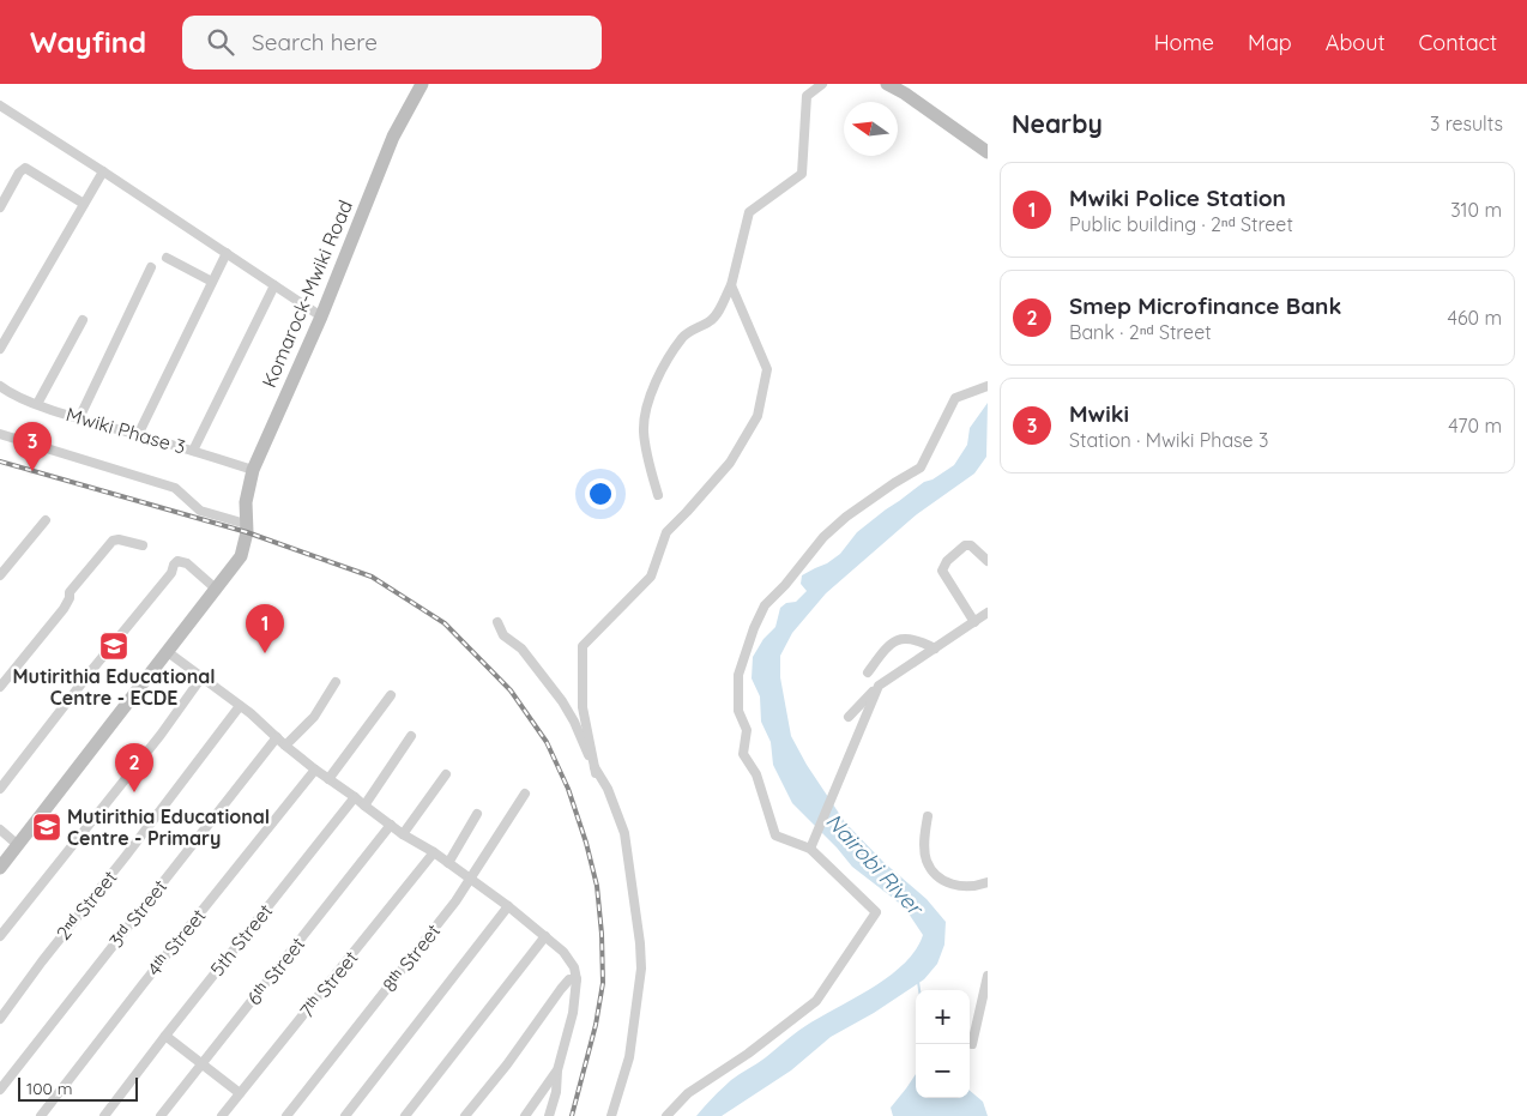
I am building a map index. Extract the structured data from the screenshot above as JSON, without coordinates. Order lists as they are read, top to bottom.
{
  "streets": {
    "main road": ["Komarock-Mwiki Road"],
    "street": [
      "Mwiki Phase 3",
      "2ⁿᵈ Street",
      "3ʳᵈ Street",
      "5th Street",
      "4ᵗʰ Street",
      "8ᵗʰ Street",
      "6ᵗʰ Street",
      "7ᵗʰ Street"
    ]
  },
  "crossings": [
    ["Komarock-Mwiki Road", "Mwiki Phase 3"]
  ],
  "water": ["Nairobi River"],
  "places": {
    "school or university": ["Mutirithia Educational Centre - ECDE", "Mutirithia Educational Centre - Primary"]
  },
  "scale_bar": "100 m",
  "north": "left",
  "page": {
    "header": "Wayfind",
    "search": "Search here",
    "nav": [
      "Home",
      "Map",
      "About",
      "Contact"
    ],
    "heading": ["Nearby", "3 results"],
    "list": [
      {
        "mark": "1",
        "name": "Mwiki Police Station",
        "note": "Public building · 2ⁿᵈ Street",
        "value": "310 m"
      },
      {
        "mark": "2",
        "name": "Smep Microfinance Bank",
        "note": "Bank · 2ⁿᵈ Street",
        "value": "460 m"
      },
      {
        "mark": "3",
        "name": "Mwiki",
        "note": "Station · Mwiki Phase 3",
        "value": "470 m"
      }
    ],
    "pins": ["3", "1", "2"],
    "map_buttons": ["+", "−"],
    "scale": "100 m"
  }
}
